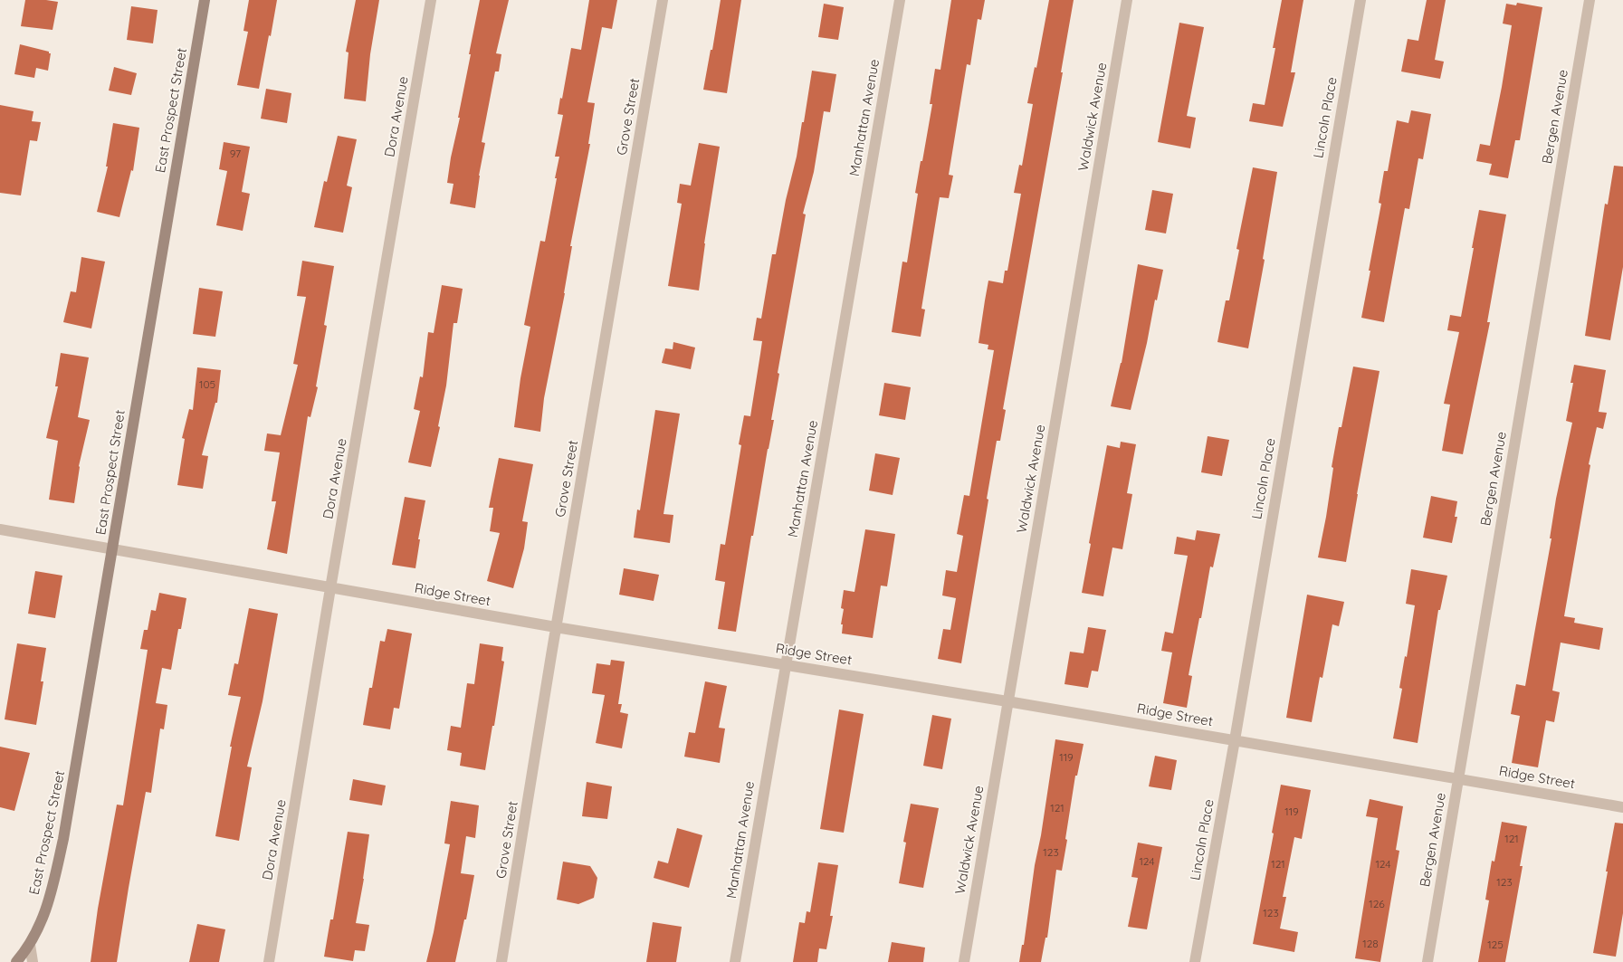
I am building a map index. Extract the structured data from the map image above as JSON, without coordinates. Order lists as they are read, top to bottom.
{
  "streets": {
    "street": [
      "East Prospect Street",
      "Dora Avenue",
      "Grove Street",
      "Waldwick Avenue",
      "Bergen Avenue",
      "Manhattan Avenue",
      "Lincoln Place",
      "Ridge Street"
    ]
  },
  "crossings": [
    ["East Prospect Street", "Ridge Street"],
    ["Dora Avenue", "Ridge Street"],
    ["Grove Street", "Ridge Street"],
    ["Waldwick Avenue", "Ridge Street"],
    ["Bergen Avenue", "Ridge Street"],
    ["Manhattan Avenue", "Ridge Street"],
    ["Lincoln Place", "Ridge Street"]
  ],
  "house_numbers": [
    "97",
    "105",
    "119",
    "121",
    "119",
    "121",
    "123",
    "124",
    "121",
    "124",
    "123",
    "126",
    "123",
    "128",
    "125"
  ]
}
